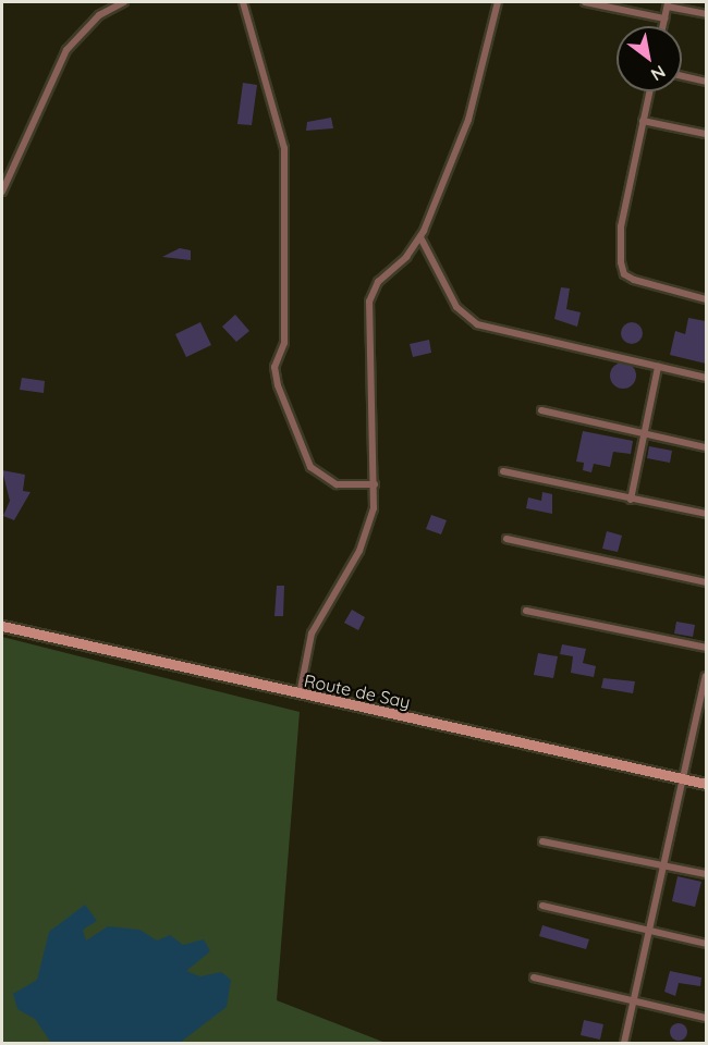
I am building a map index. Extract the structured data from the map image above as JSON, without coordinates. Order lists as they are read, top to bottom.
{
  "streets": {
    "main road": ["Route de Say"]
  },
  "north": "bottom right"
}
